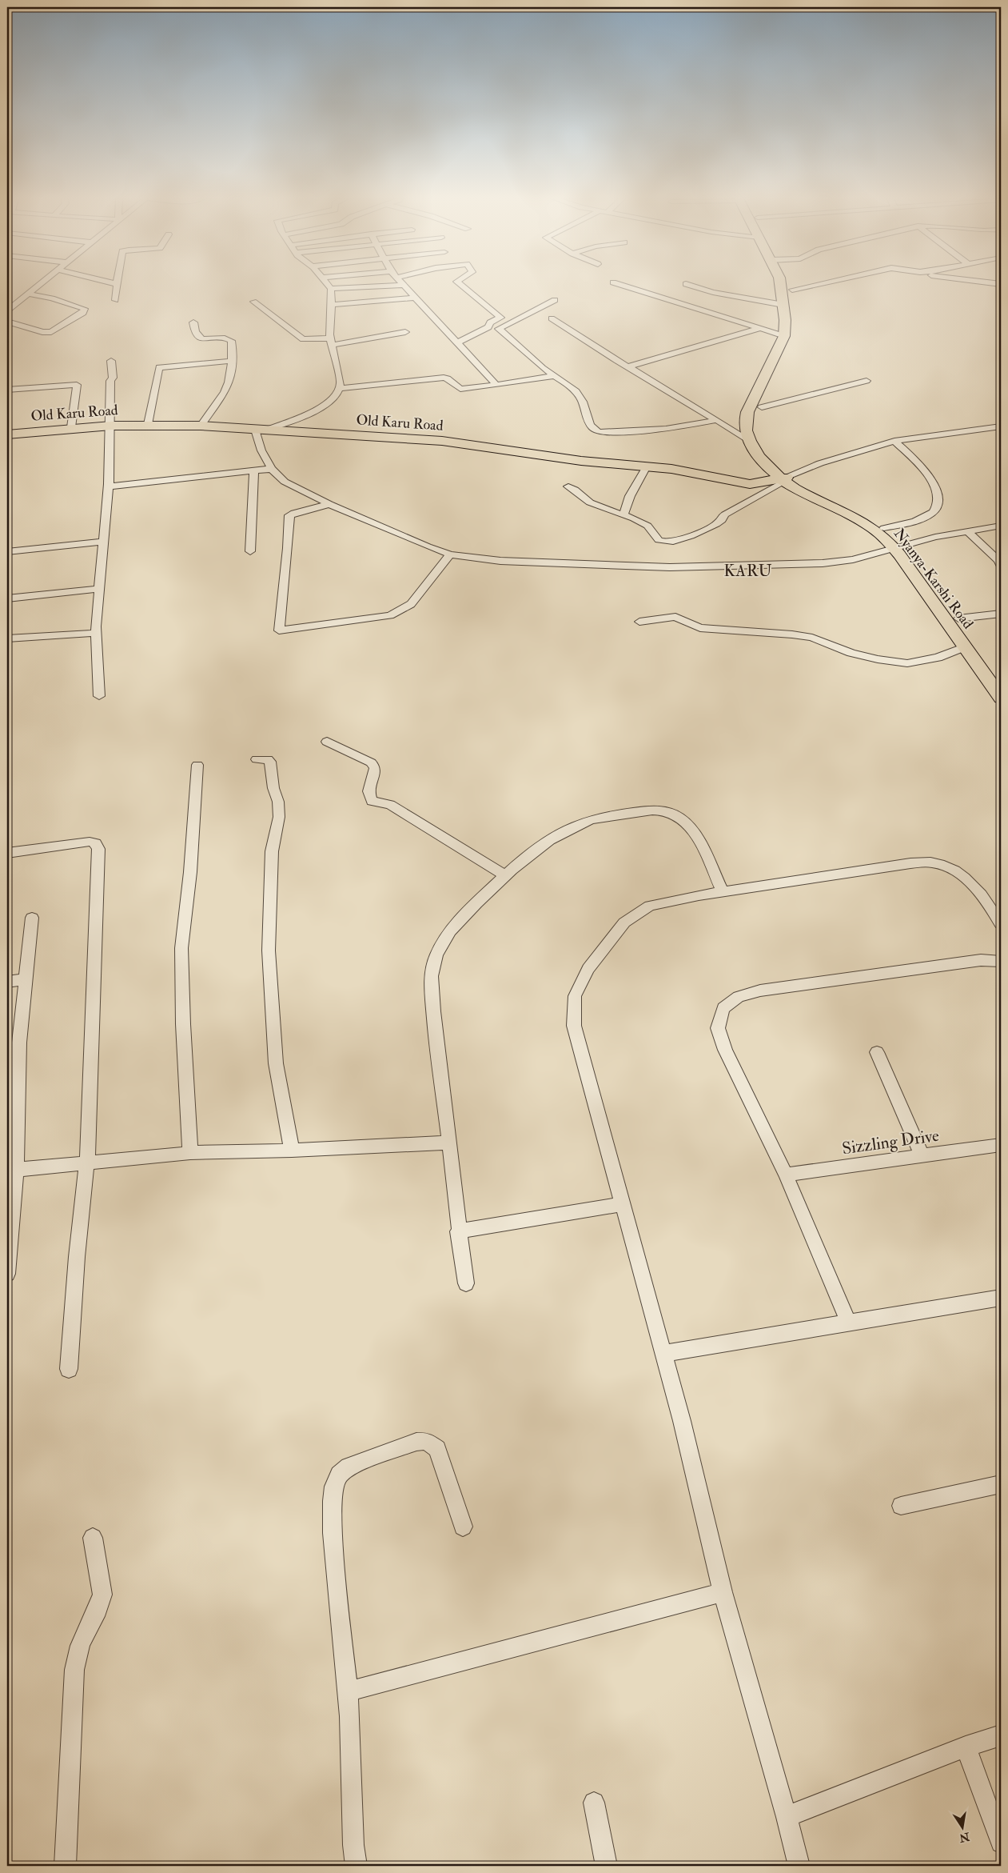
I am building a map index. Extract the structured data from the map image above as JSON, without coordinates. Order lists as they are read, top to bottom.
{
  "streets": {
    "main road": ["Old Karu Road", "Nyanya-Karshi Road"],
    "street": ["Sizzling Drive"]
  },
  "crossings": [
    ["Old Karu Road", "Nyanya-Karshi Road"]
  ],
  "districts": ["KARU"],
  "north": "bottom"
}
